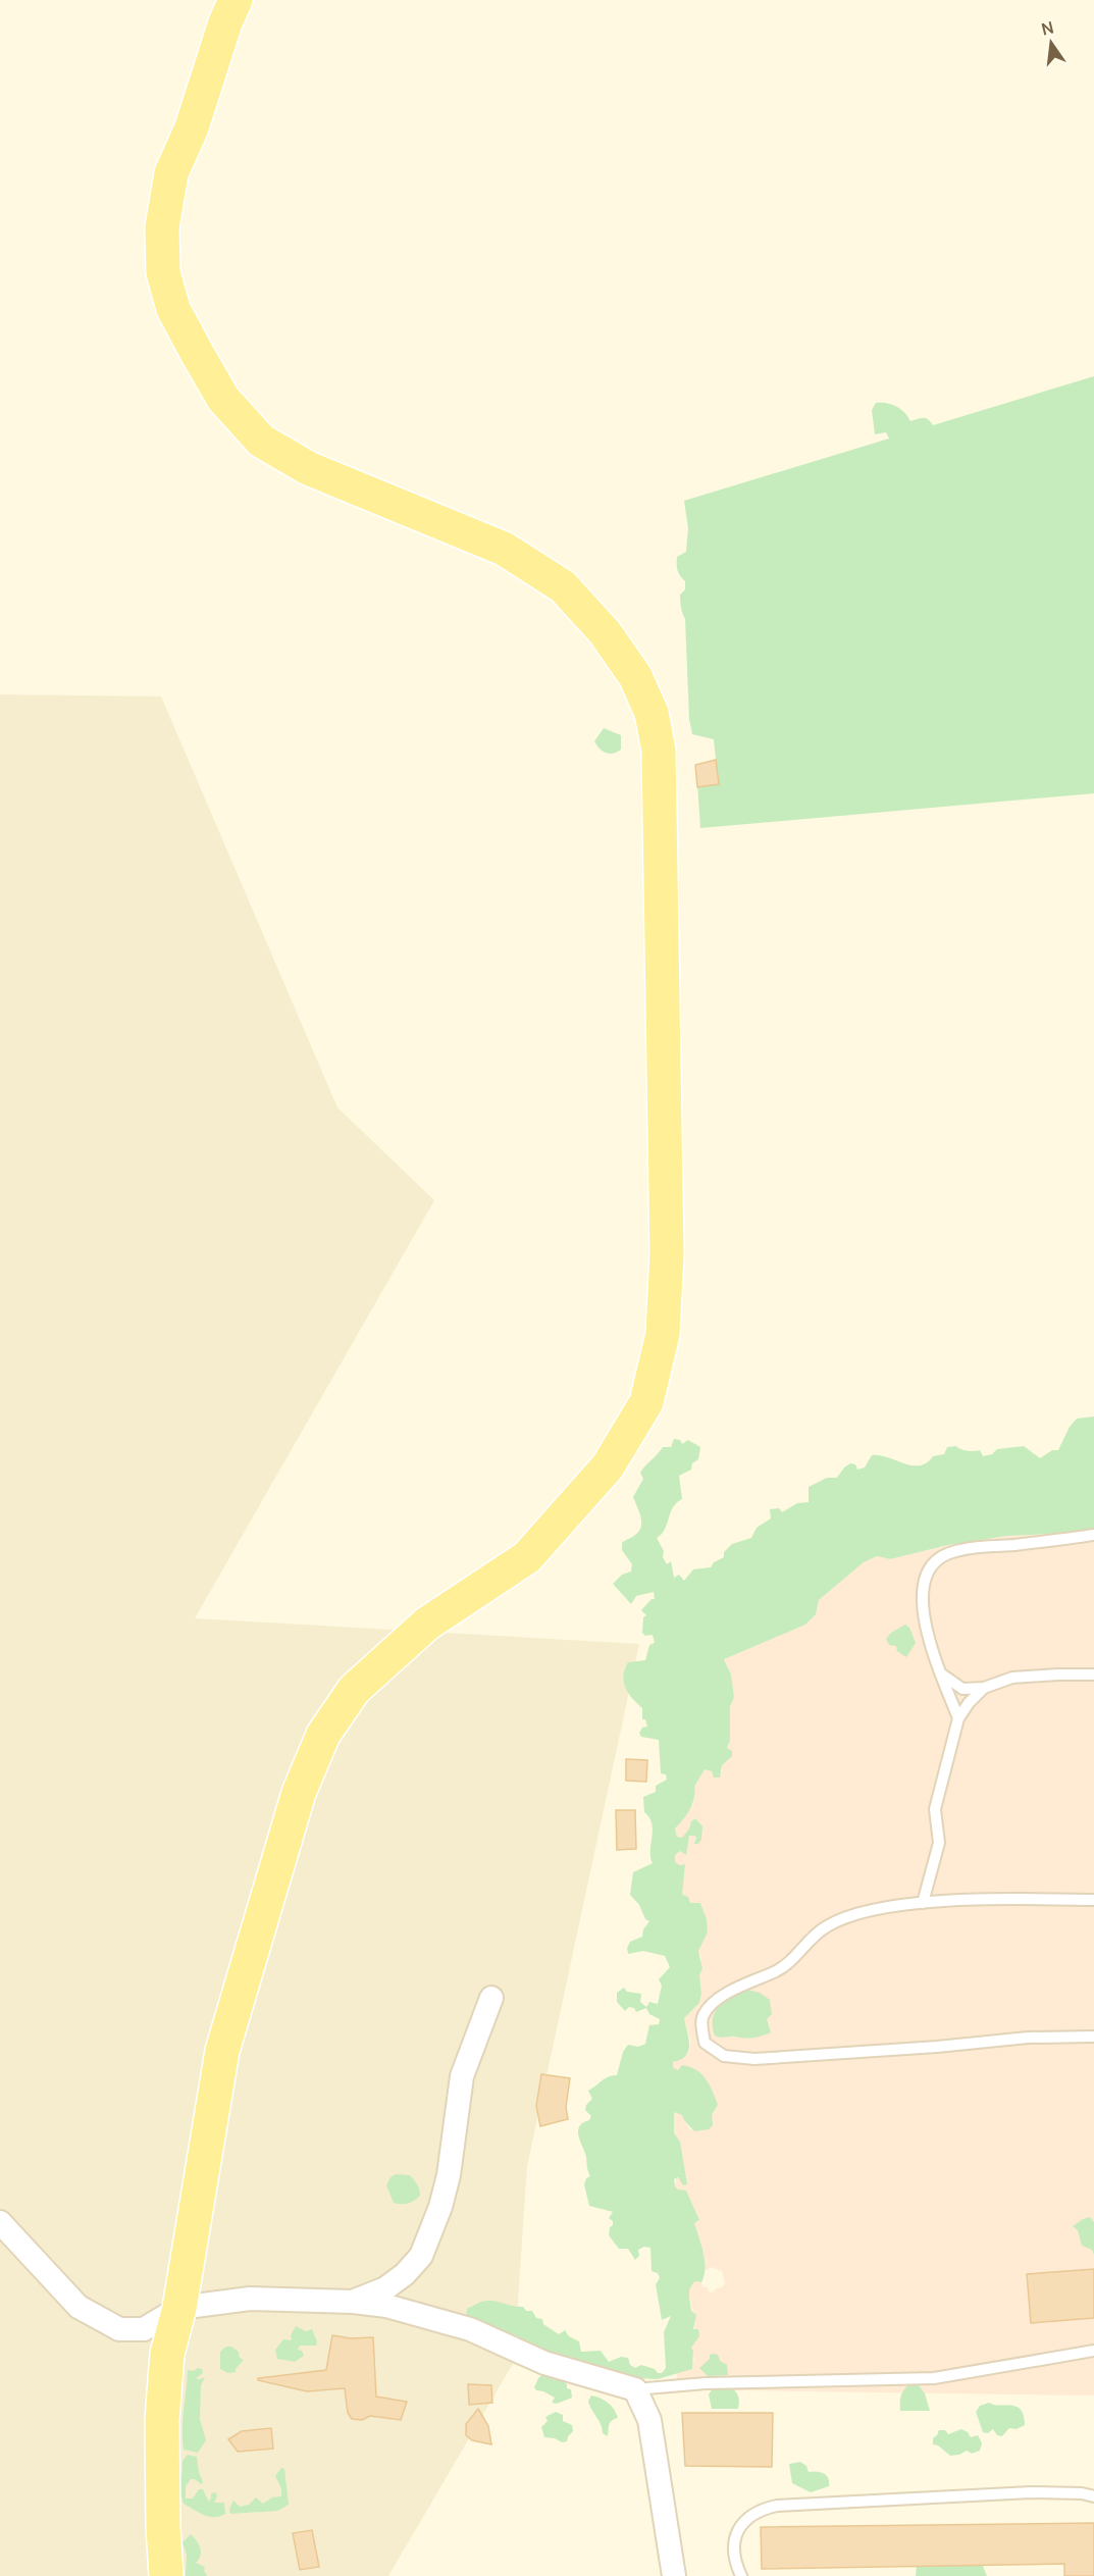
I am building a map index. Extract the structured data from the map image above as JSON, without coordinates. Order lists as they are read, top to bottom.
{
  "north": "top"
}
